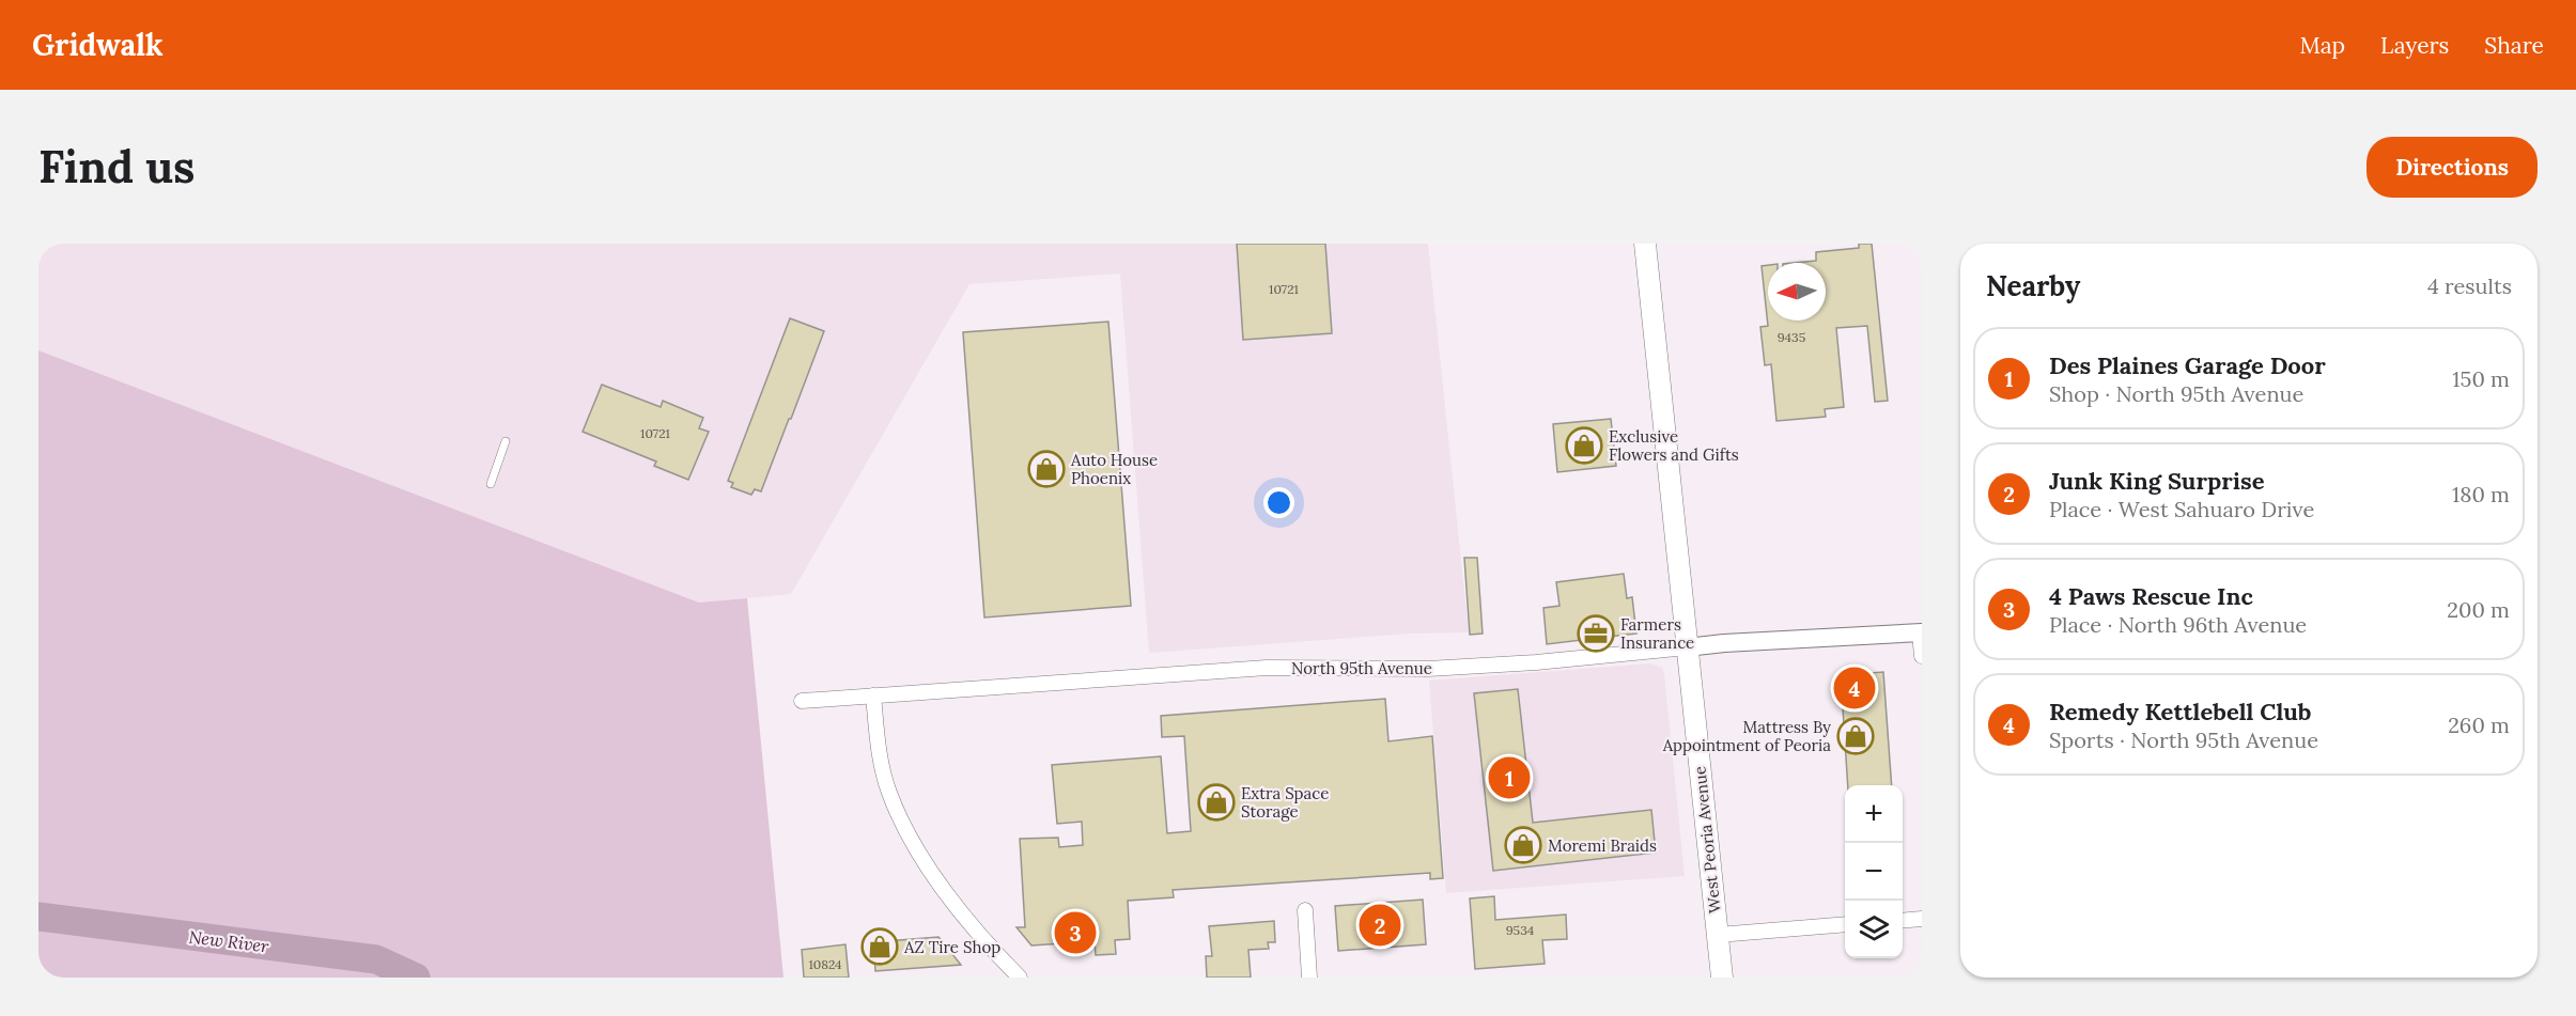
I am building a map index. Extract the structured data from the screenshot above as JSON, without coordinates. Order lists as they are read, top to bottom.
{
  "streets": {
    "main road": ["West Peoria Avenue"],
    "street": ["North 95th Avenue"]
  },
  "crossings": [
    ["North 95th Avenue", "West Peoria Avenue"]
  ],
  "water": ["New River"],
  "places": {
    "shop": [
      "Exclusive Flowers and Gifts",
      "Auto House Phoenix",
      "Mattress By Appointment of Peoria",
      "Extra Space Storage",
      "Moremi Braids",
      "AZ Tire Shop"
    ],
    "office": ["Farmers Insurance"]
  },
  "house_numbers": [
    "10721",
    "9435",
    "10721",
    "9534",
    "10824"
  ],
  "north": "left",
  "page": {
    "header": "Gridwalk",
    "nav": ["Map", "Layers", "Share"],
    "buttons": "Directions",
    "title": "Find us",
    "heading": ["Nearby", "4 results"],
    "list": [
      {
        "mark": "1",
        "name": "Des Plaines Garage Door",
        "note": "Shop · North 95th Avenue",
        "value": "150 m"
      },
      {
        "mark": "2",
        "name": "Junk King Surprise",
        "note": "Place · West Sahuaro Drive",
        "value": "180 m"
      },
      {
        "mark": "3",
        "name": "4 Paws Rescue Inc",
        "note": "Place · North 96th Avenue",
        "value": "200 m"
      },
      {
        "mark": "4",
        "name": "Remedy Kettlebell Club",
        "note": "Sports · North 95th Avenue",
        "value": "260 m"
      }
    ],
    "pins": [
      "4",
      "1",
      "2",
      "3"
    ],
    "map_buttons": ["+", "−"]
  }
}
